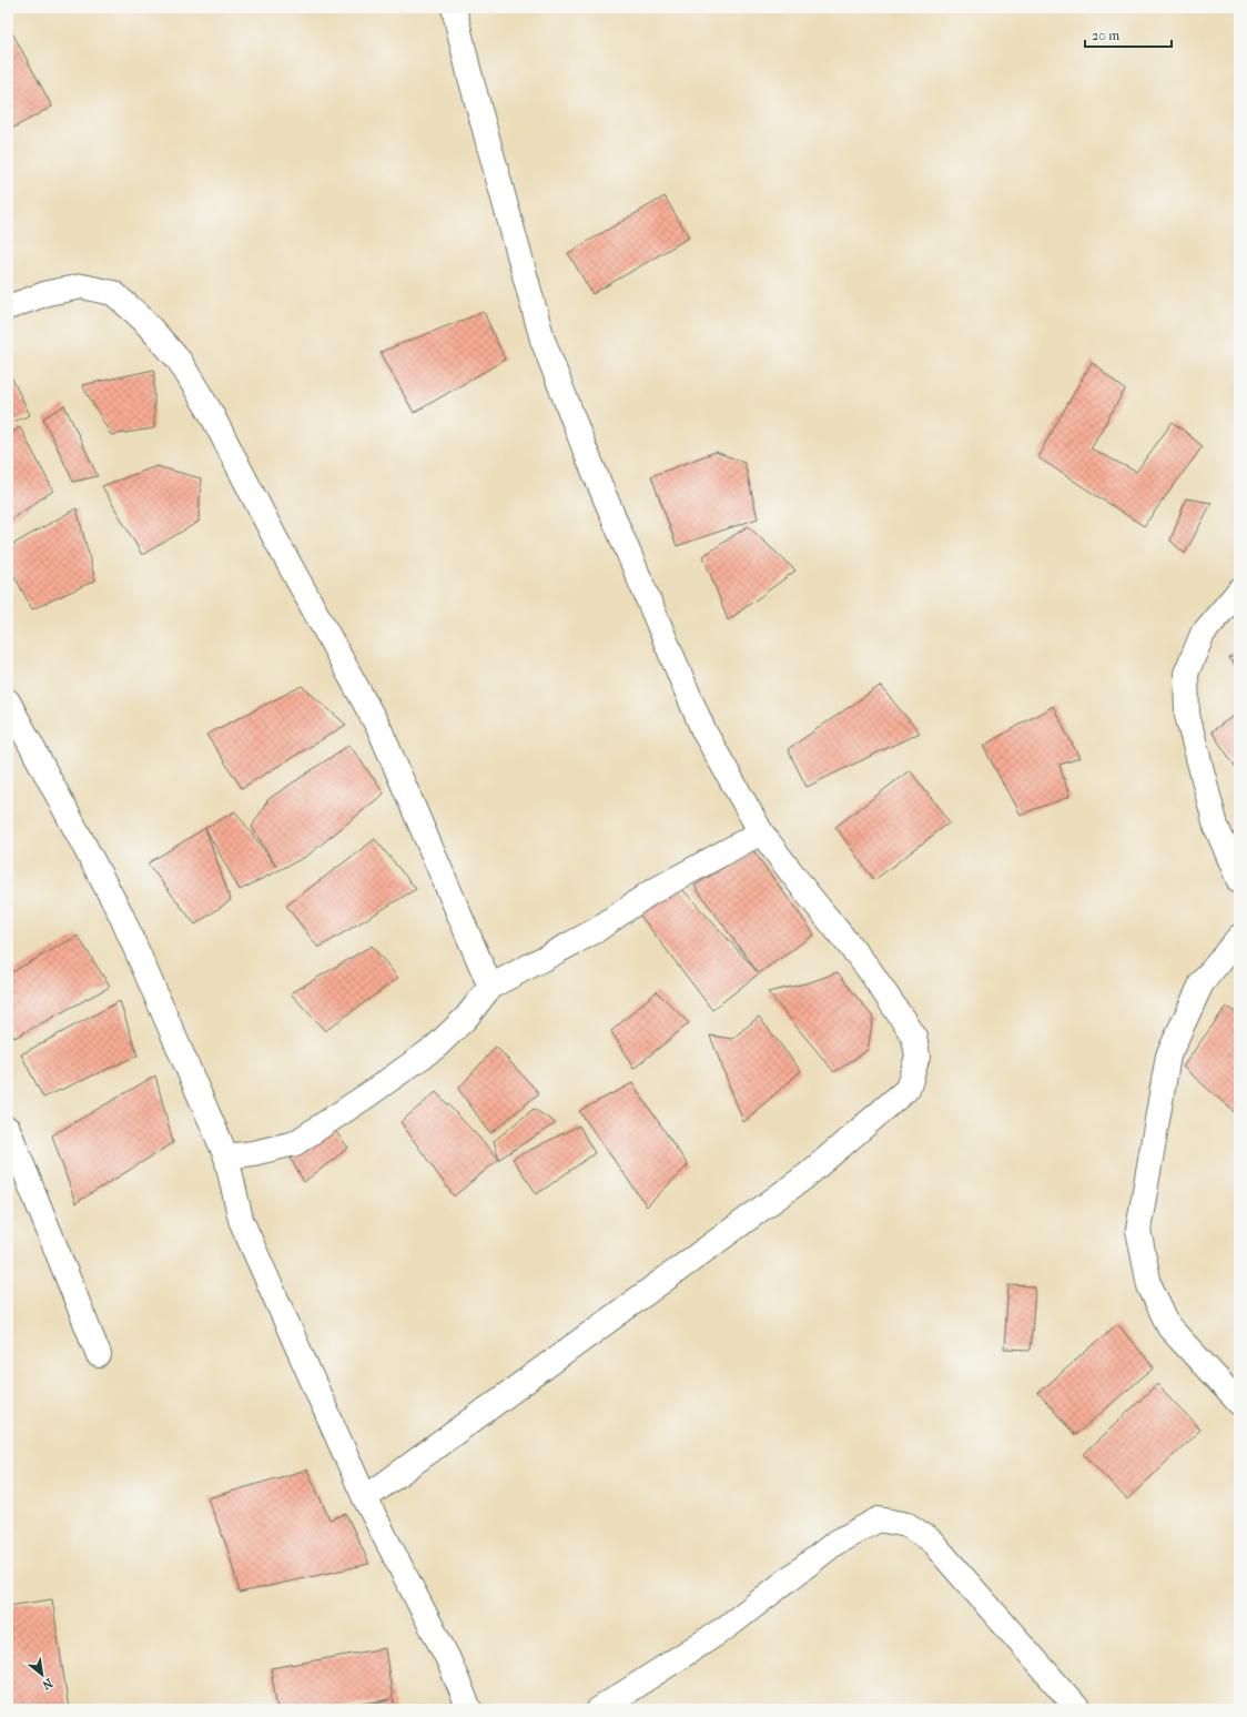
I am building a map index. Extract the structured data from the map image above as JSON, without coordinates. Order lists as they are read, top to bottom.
{
  "scale_bar": "20 m",
  "north": "bottom right"
}
